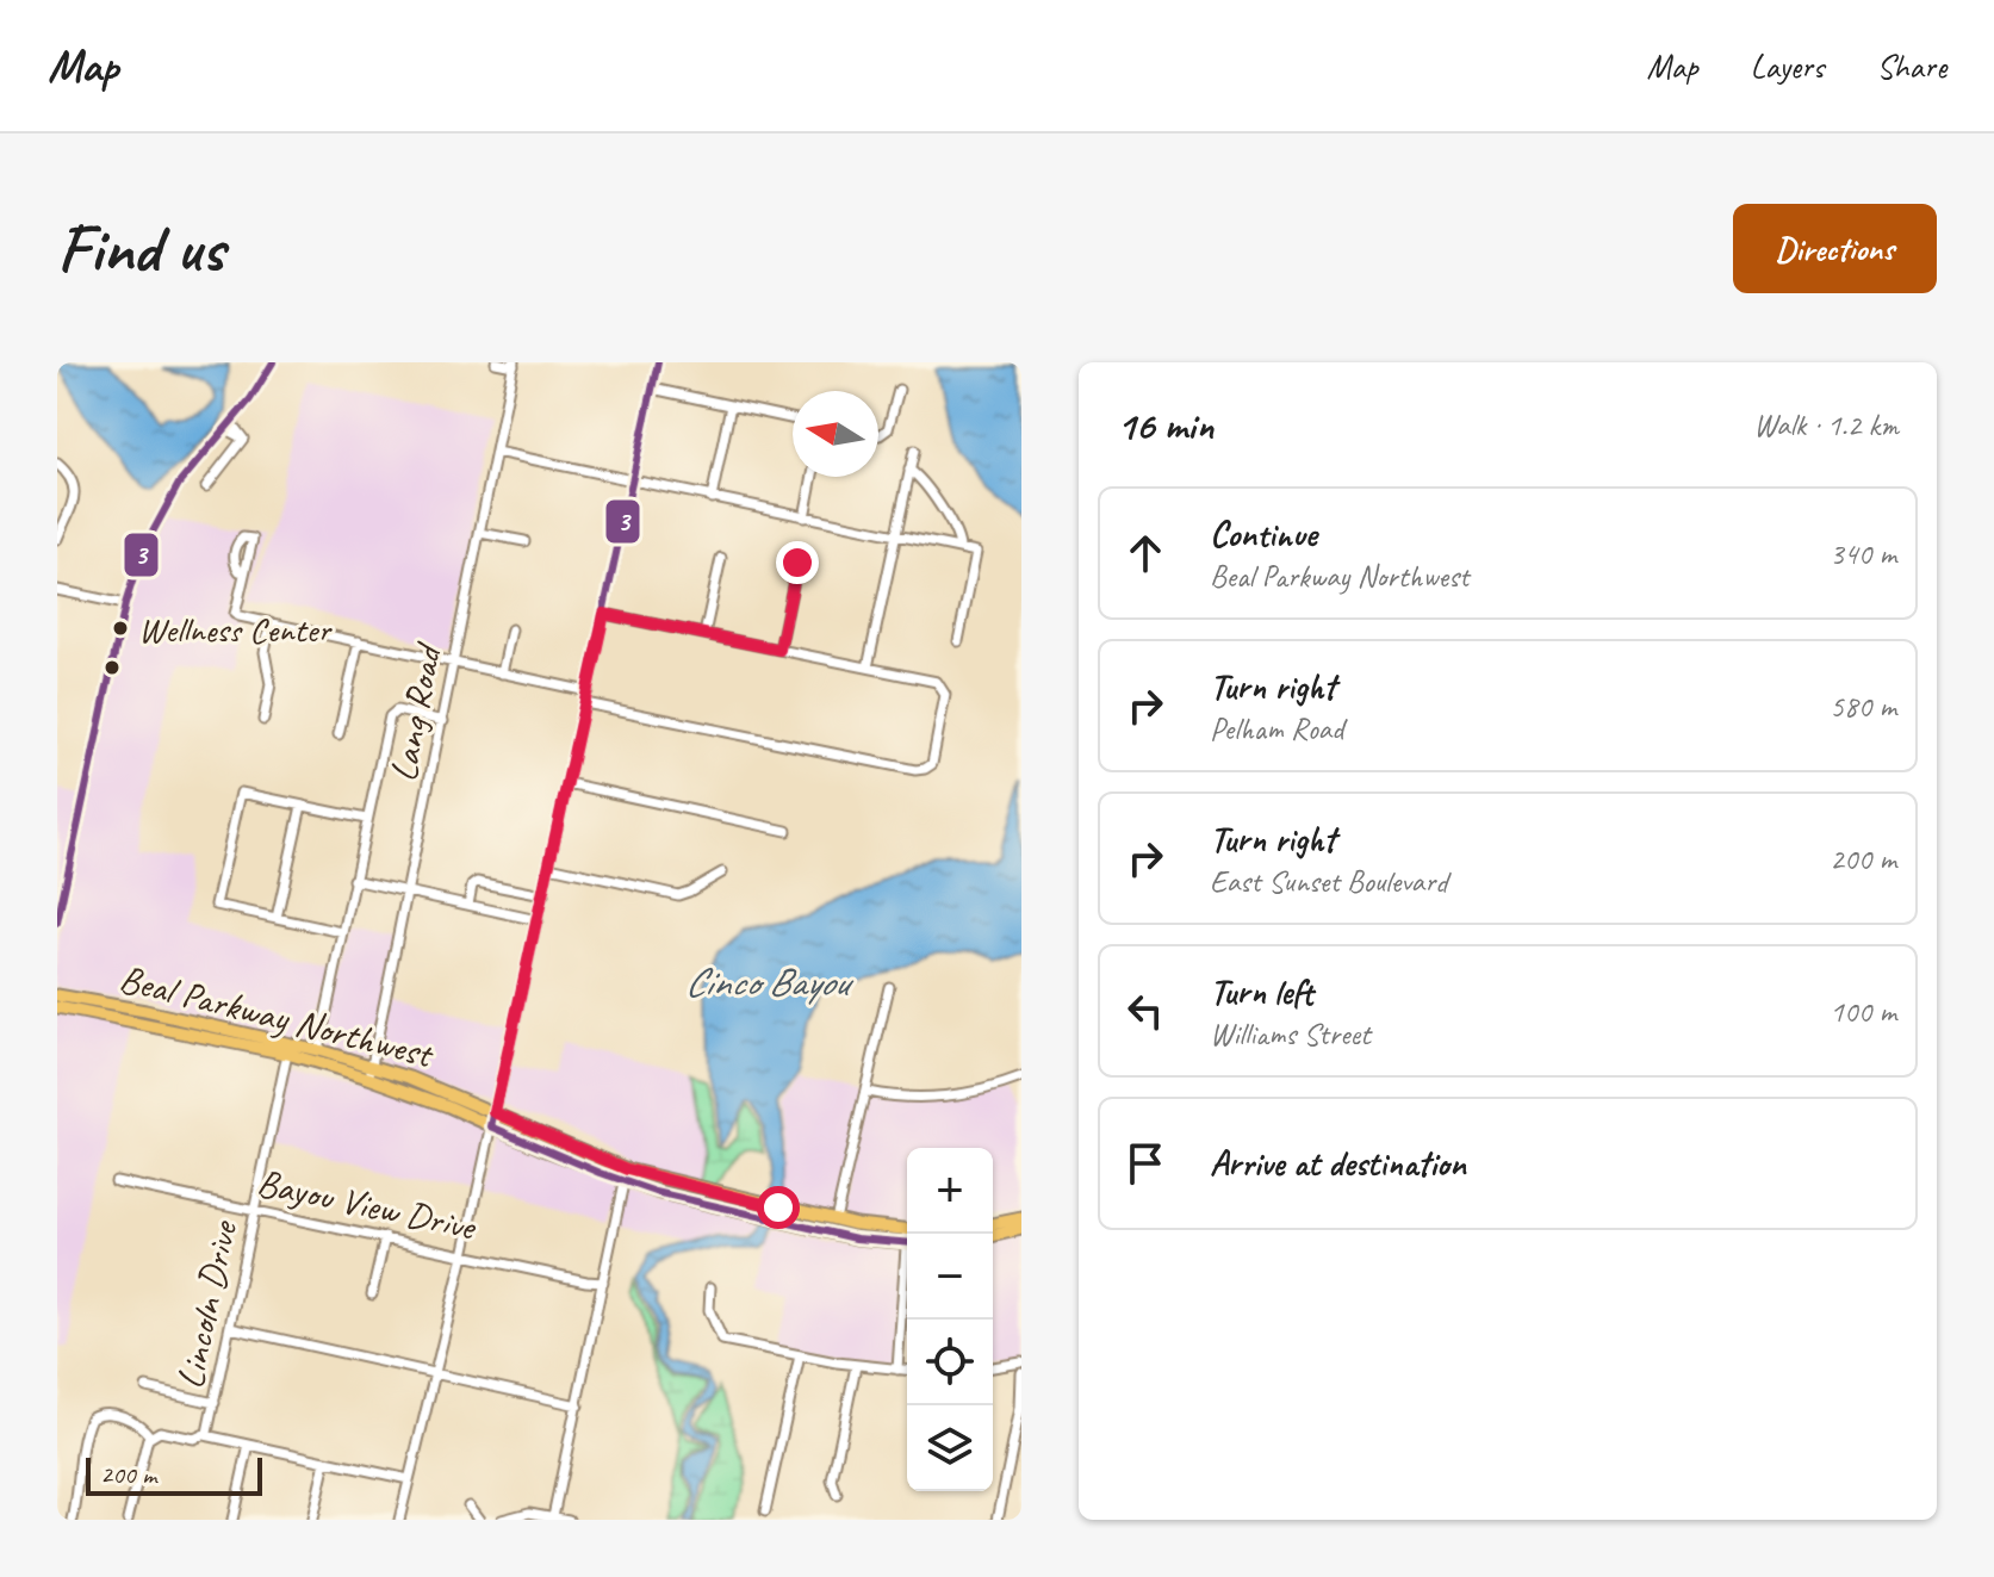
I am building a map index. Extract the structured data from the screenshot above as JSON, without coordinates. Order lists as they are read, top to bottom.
{
  "streets": {
    "main road": ["Beal Parkway Northwest"],
    "street": ["Lang Road", "Bayou View Drive", "Lincoln Drive"]
  },
  "crossings": [
    ["Lang Road", "Beal Parkway Northwest"],
    ["Beal Parkway Northwest", "Lincoln Drive"],
    ["Bayou View Drive", "Lincoln Drive"]
  ],
  "water": ["Cinco Bayou"],
  "places": ["Wellness Center"],
  "lines": ["transit line 3"],
  "scale_bar": "200 m",
  "north": "left",
  "page": {
    "header": "Map",
    "nav": ["Map", "Layers", "Share"],
    "buttons": "Directions",
    "title": "Find us",
    "heading": ["16 min", "Walk · 1.2 km"],
    "list": [
      ["Continue", "Beal Parkway Northwest", "340 m"],
      ["Turn right", "Pelham Road", "580 m"],
      ["Turn right", "East Sunset Boulevard", "200 m"],
      ["Turn left", "Williams Street", "100 m"],
      "Arrive at destination"
    ],
    "map_buttons": ["+", "−"],
    "scale": "200 m"
  }
}
